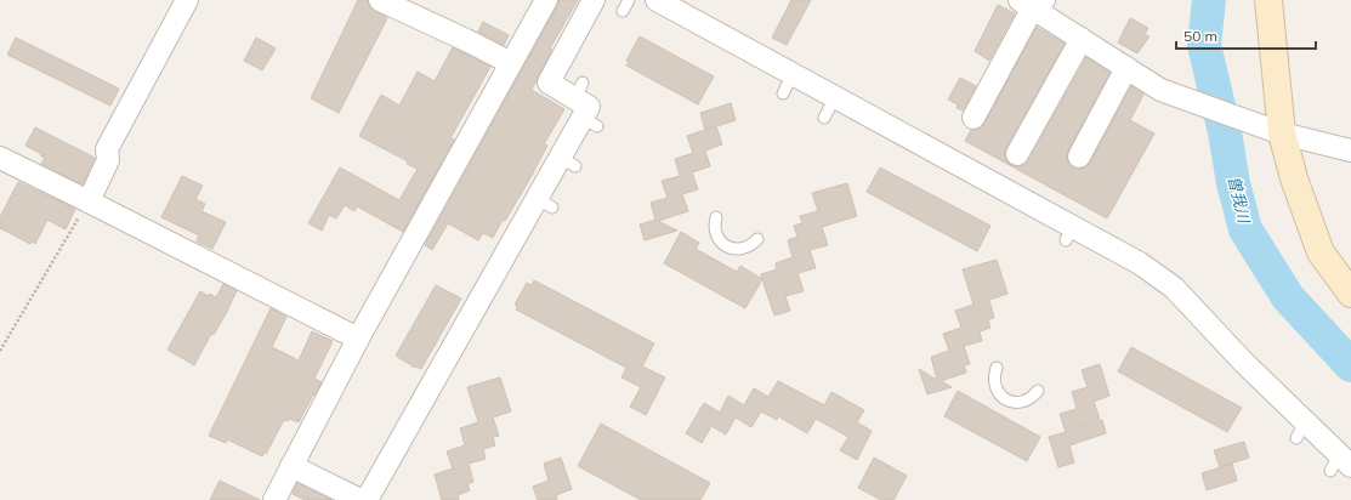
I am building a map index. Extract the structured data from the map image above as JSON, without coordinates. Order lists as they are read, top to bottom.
{
  "water": ["曽我川"],
  "scale_bar": "50 m"
}
